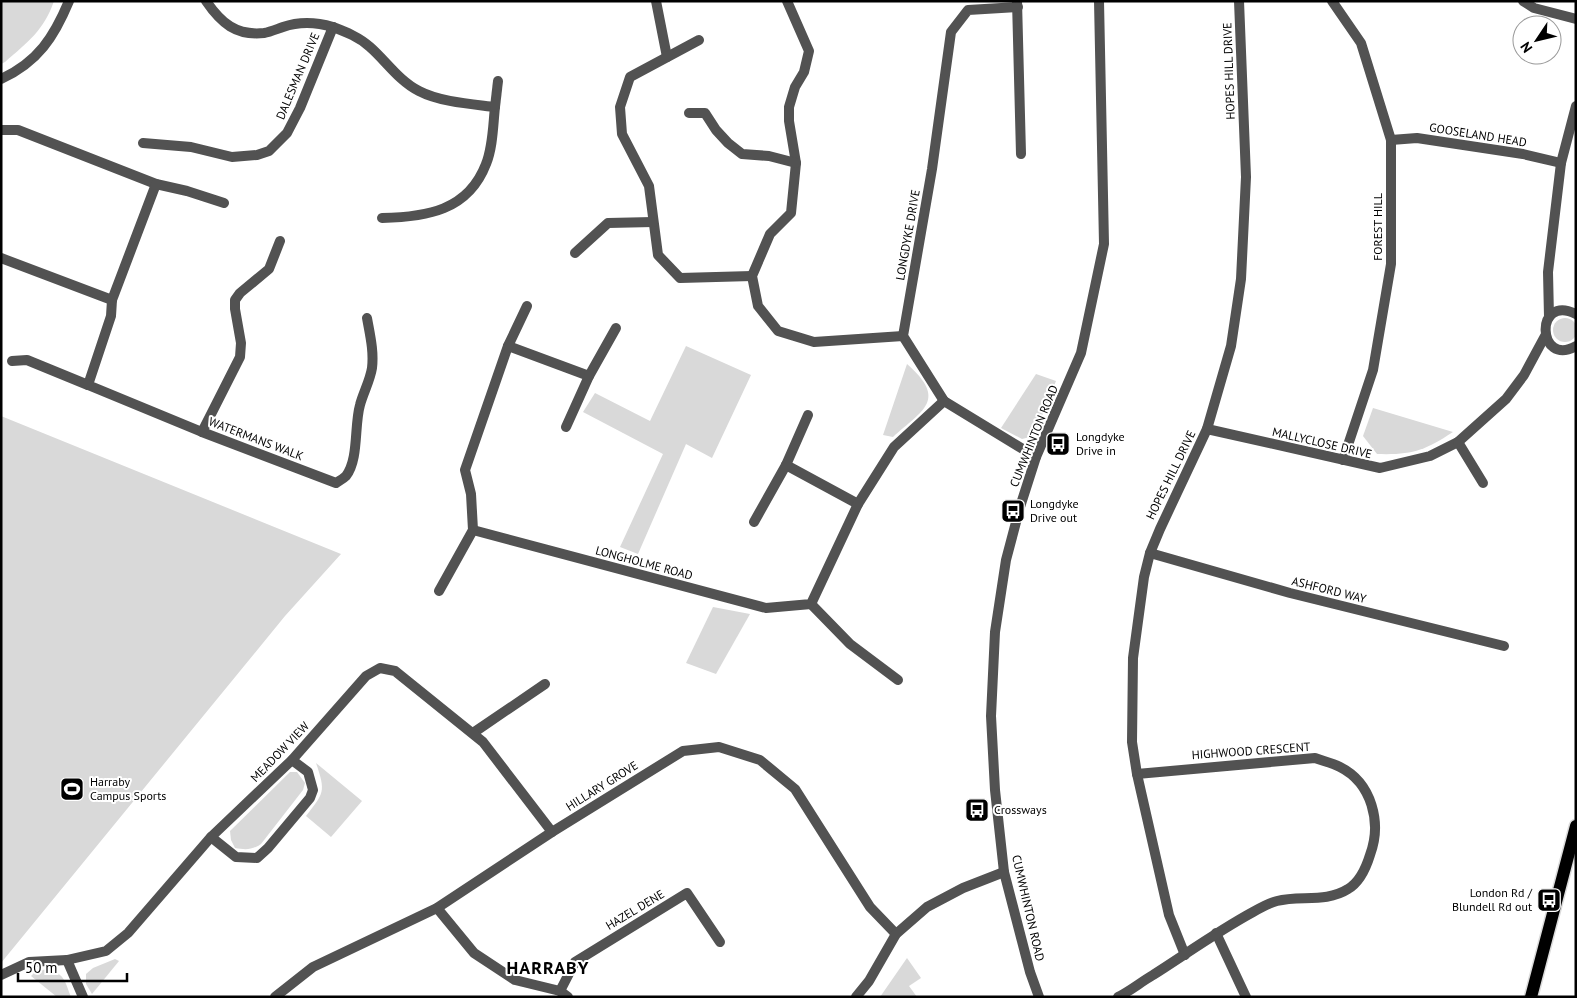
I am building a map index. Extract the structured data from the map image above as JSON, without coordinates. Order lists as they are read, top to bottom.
{
  "streets": {
    "street": [
      "HOPES HILL DRIVE",
      "DALESMAN DRIVE",
      "GOOSELAND HEAD",
      "FOREST HILL",
      "LONGDYKE DRIVE",
      "CUMWHINTON ROAD",
      "WATERMANS WALK",
      "MALLYCLOSE DRIVE",
      "LONGHOLME ROAD",
      "ASHFORD WAY",
      "HIGHWOOD CRESCENT",
      "MEADOW VIEW",
      "HILLARY GROVE",
      "HAZEL DENE"
    ]
  },
  "crossings": [
    ["HOPES HILL DRIVE", "MALLYCLOSE DRIVE"],
    ["HOPES HILL DRIVE", "ASHFORD WAY"],
    ["HOPES HILL DRIVE", "HIGHWOOD CRESCENT"],
    ["GOOSELAND HEAD", "FOREST HILL"],
    ["GOOSELAND HEAD", "MALLYCLOSE DRIVE"],
    ["FOREST HILL", "MALLYCLOSE DRIVE"],
    ["MEADOW VIEW", "HILLARY GROVE"],
    ["HILLARY GROVE", "HAZEL DENE"]
  ],
  "districts": ["HARRABY"],
  "places": {
    "bus stop": [
      "Longdyke Drive in",
      "Longdyke Drive out",
      "Crossways",
      "London Rd / Blundell Rd out"
    ],
    "sports": ["Harraby Campus Sports"]
  },
  "scale_bar": "50 m",
  "north": "bottom left"
}
